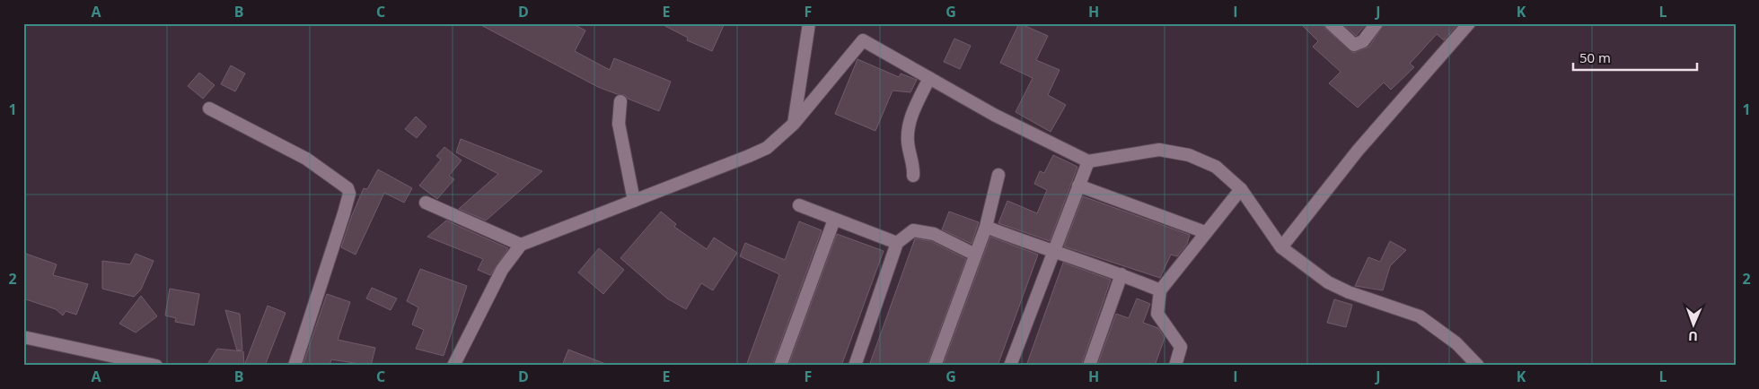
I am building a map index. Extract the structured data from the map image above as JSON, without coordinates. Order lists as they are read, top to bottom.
{
  "scale_bar": "50 m",
  "north": "bottom",
  "grid": {
    "columns": [
      "A",
      "B",
      "C",
      "D",
      "E",
      "F",
      "G",
      "H",
      "I",
      "J",
      "K",
      "L"
    ],
    "rows": ["1", "2"]
  }
}
